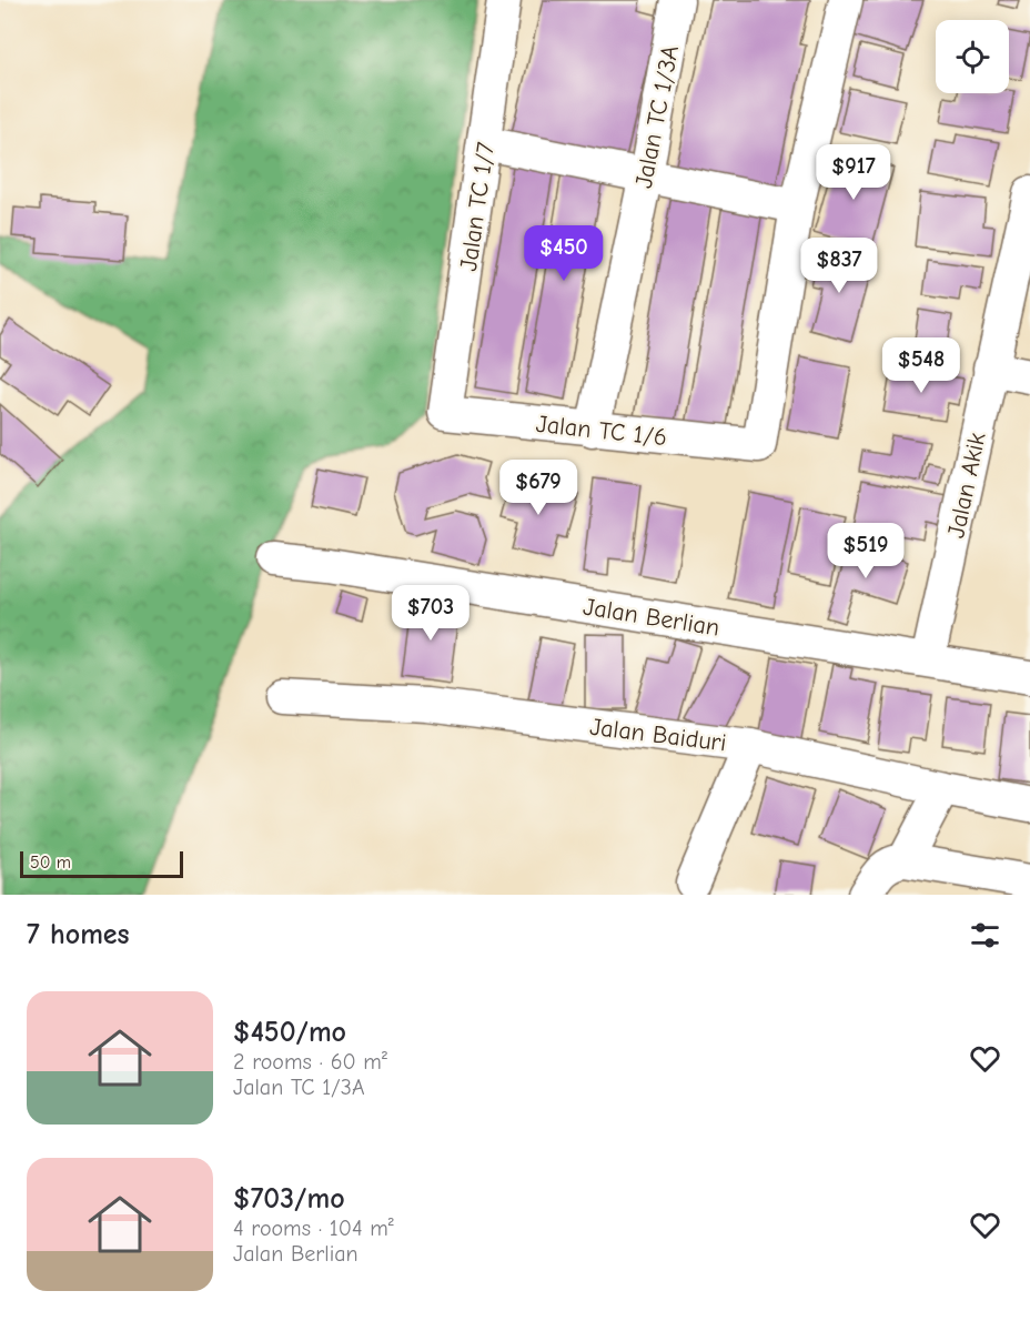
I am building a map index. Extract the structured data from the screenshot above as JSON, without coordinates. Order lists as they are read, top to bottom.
{
  "streets": {
    "street": [
      "Jalan TC 1/3A",
      "Jalan TC 1/7",
      "Jalan TC 1/6",
      "Jalan Akik",
      "Jalan Berlian",
      "Jalan Baiduri"
    ]
  },
  "crossings": [
    ["Jalan TC 1/3A", "Jalan TC 1/6"],
    ["Jalan TC 1/7", "Jalan TC 1/6"],
    ["Jalan Akik", "Jalan Berlian"]
  ],
  "scale_bar": "50 m",
  "page": {
    "price": [
      "$917",
      "$450",
      "$837",
      "$548",
      "$679",
      "$519",
      "$703"
    ],
    "scale": "50 m",
    "heading": "7 homes",
    "list": [
      {
        "name": "$450/mo",
        "note": "2 rooms · 60 m² · Jalan TC 1/3A"
      },
      {
        "name": "$703/mo",
        "note": "4 rooms · 104 m² · Jalan Berlian"
      }
    ]
  }
}
